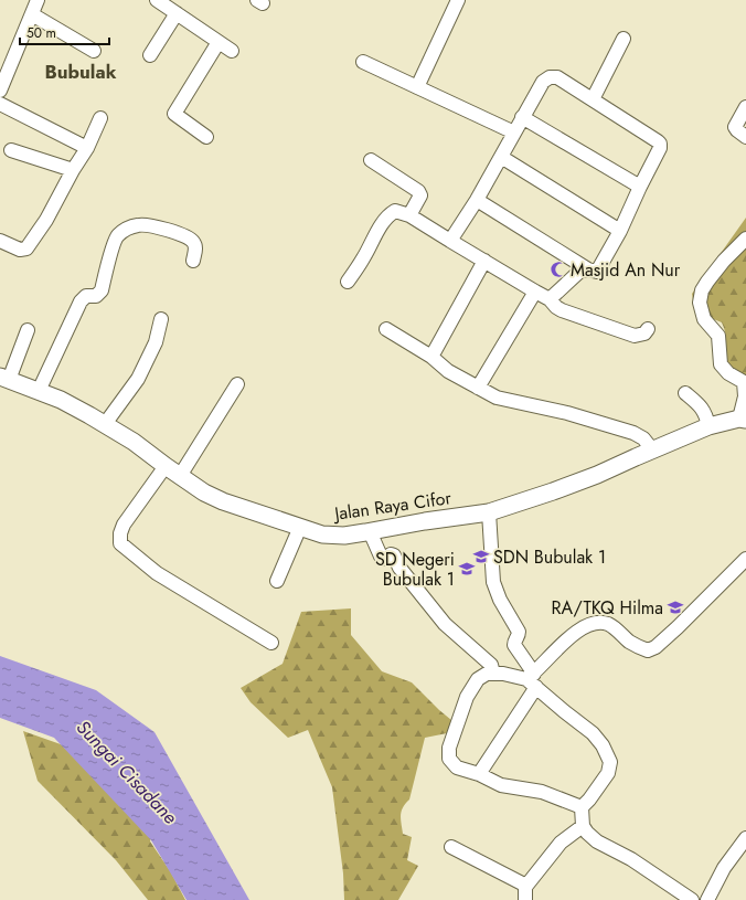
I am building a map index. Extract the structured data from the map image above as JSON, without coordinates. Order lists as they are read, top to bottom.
{
  "streets": {
    "street": ["Jalan Raya Cifor"]
  },
  "districts": ["Bubulak"],
  "water": ["Sungai Cisadane"],
  "places": {
    "mosque": ["Masjid An Nur"],
    "school or university": ["SDN Bubulak 1", "SD Negeri Bubulak 1", "RA/TKQ Hilma"]
  },
  "scale_bar": "50 m"
}
